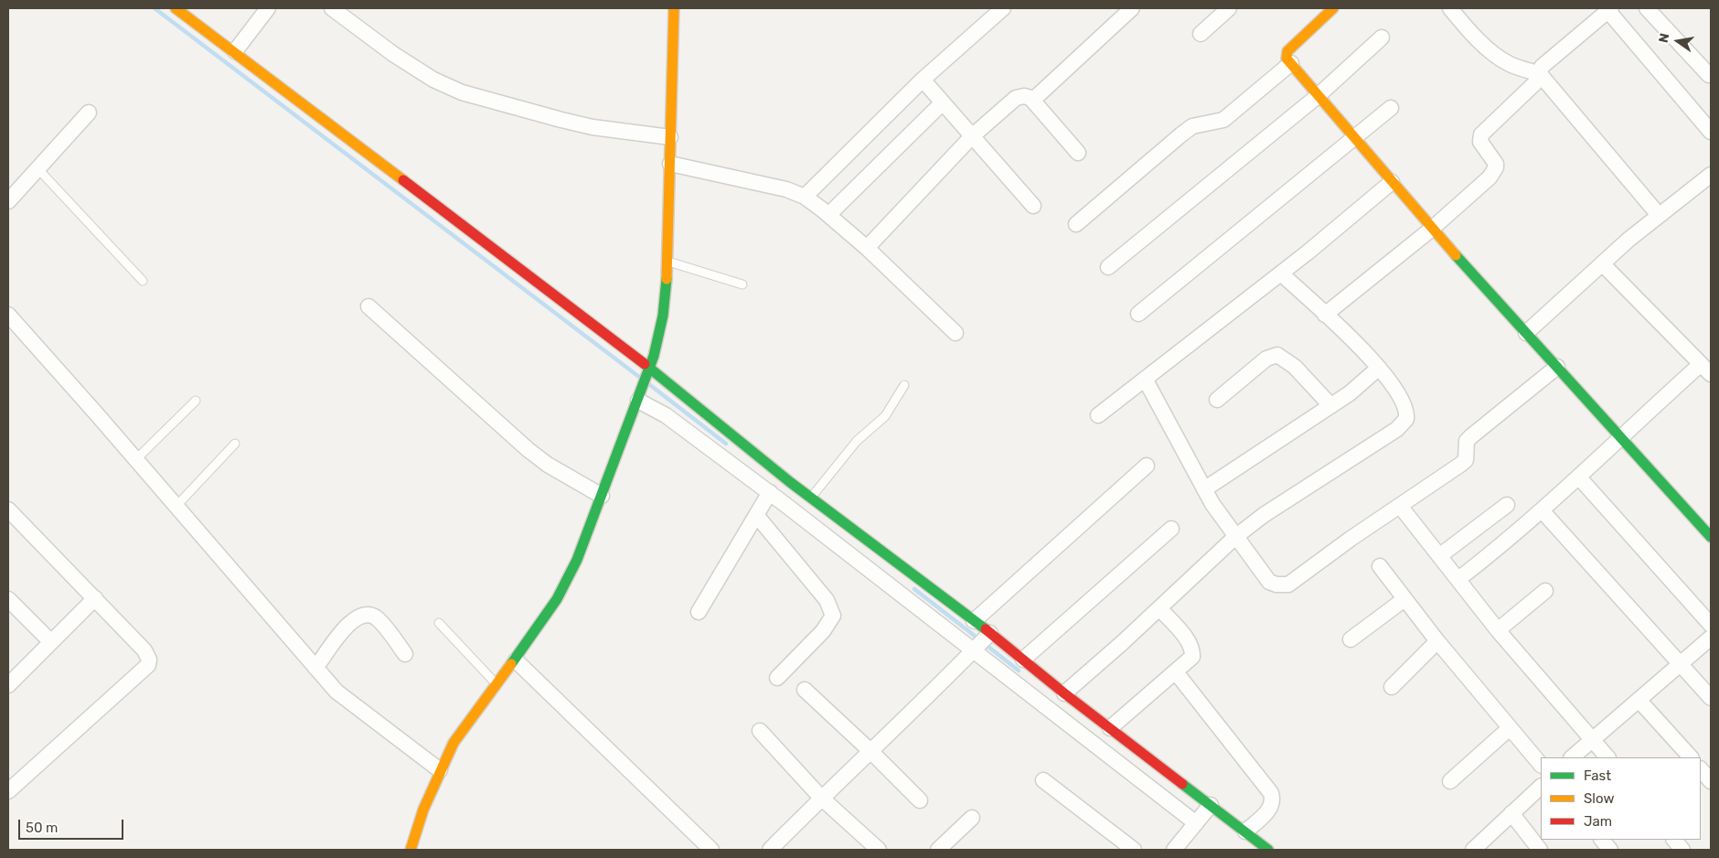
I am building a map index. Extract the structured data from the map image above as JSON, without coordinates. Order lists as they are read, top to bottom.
{
  "legend": ["Fast", "Slow", "Jam"],
  "scale_bar": "50 m",
  "north": "left"
}
